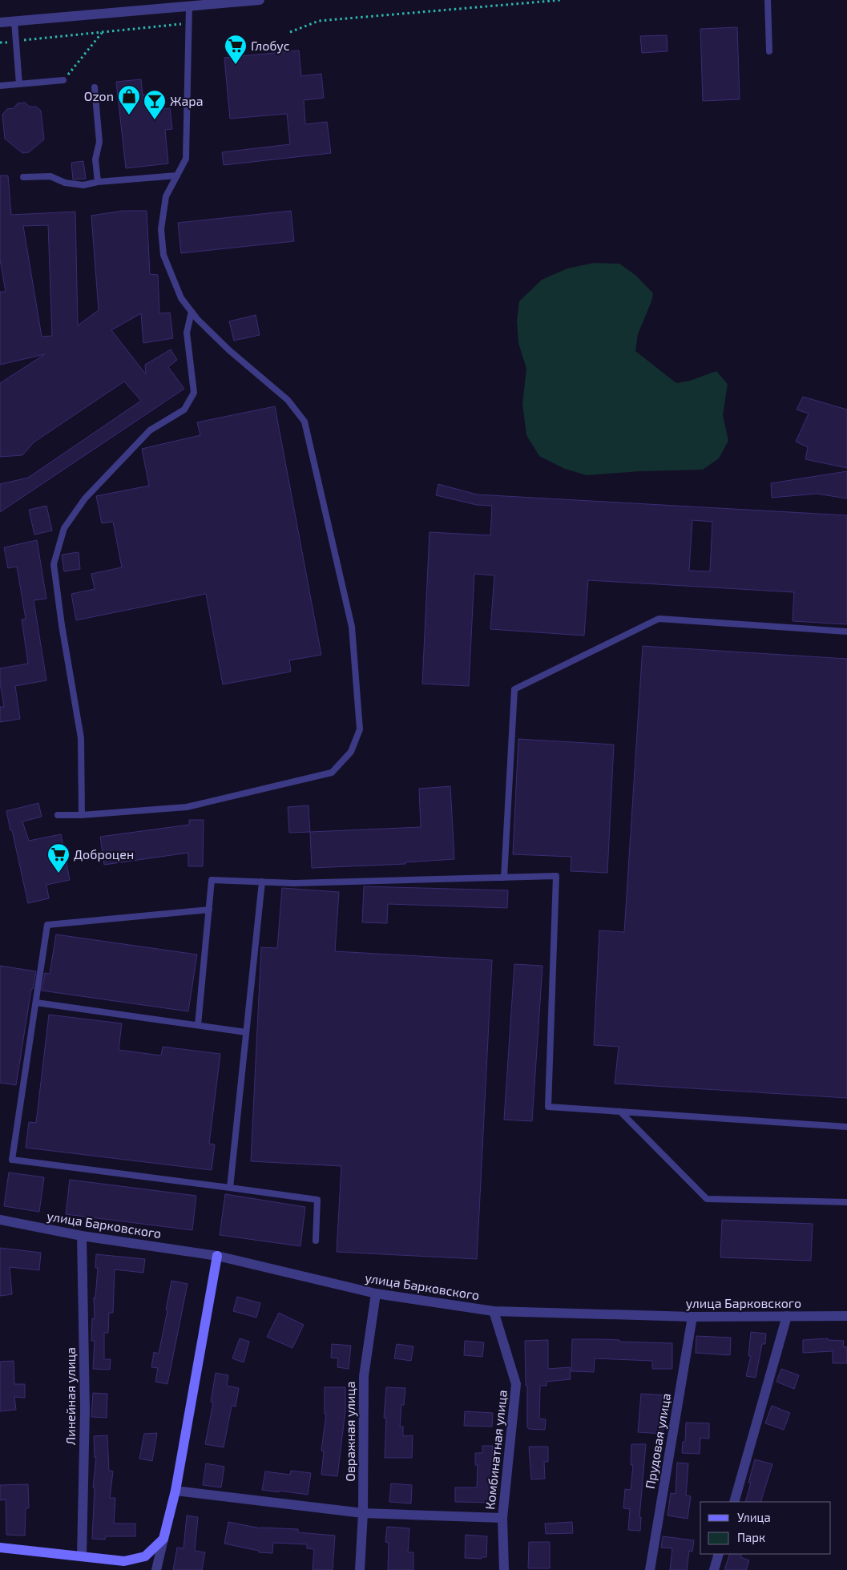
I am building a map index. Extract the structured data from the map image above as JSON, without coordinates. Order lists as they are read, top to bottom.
{
  "streets": {
    "street": [
      "улица Барковского",
      "Линейная улица",
      "Овражная улица",
      "Прудовая улица",
      "Комбинатная улица"
    ]
  },
  "crossings": [
    ["улица Барковского", "Линейная улица"],
    ["улица Барковского", "Овражная улица"],
    ["улица Барковского", "Прудовая улица"],
    ["улица Барковского", "Комбинатная улица"]
  ],
  "places": {
    "supermarket": ["Глобус", "Доброцен"],
    "shop": ["Ozon"],
    "bar": ["Жара"]
  },
  "legend": ["Улица", "Парк"]
}
